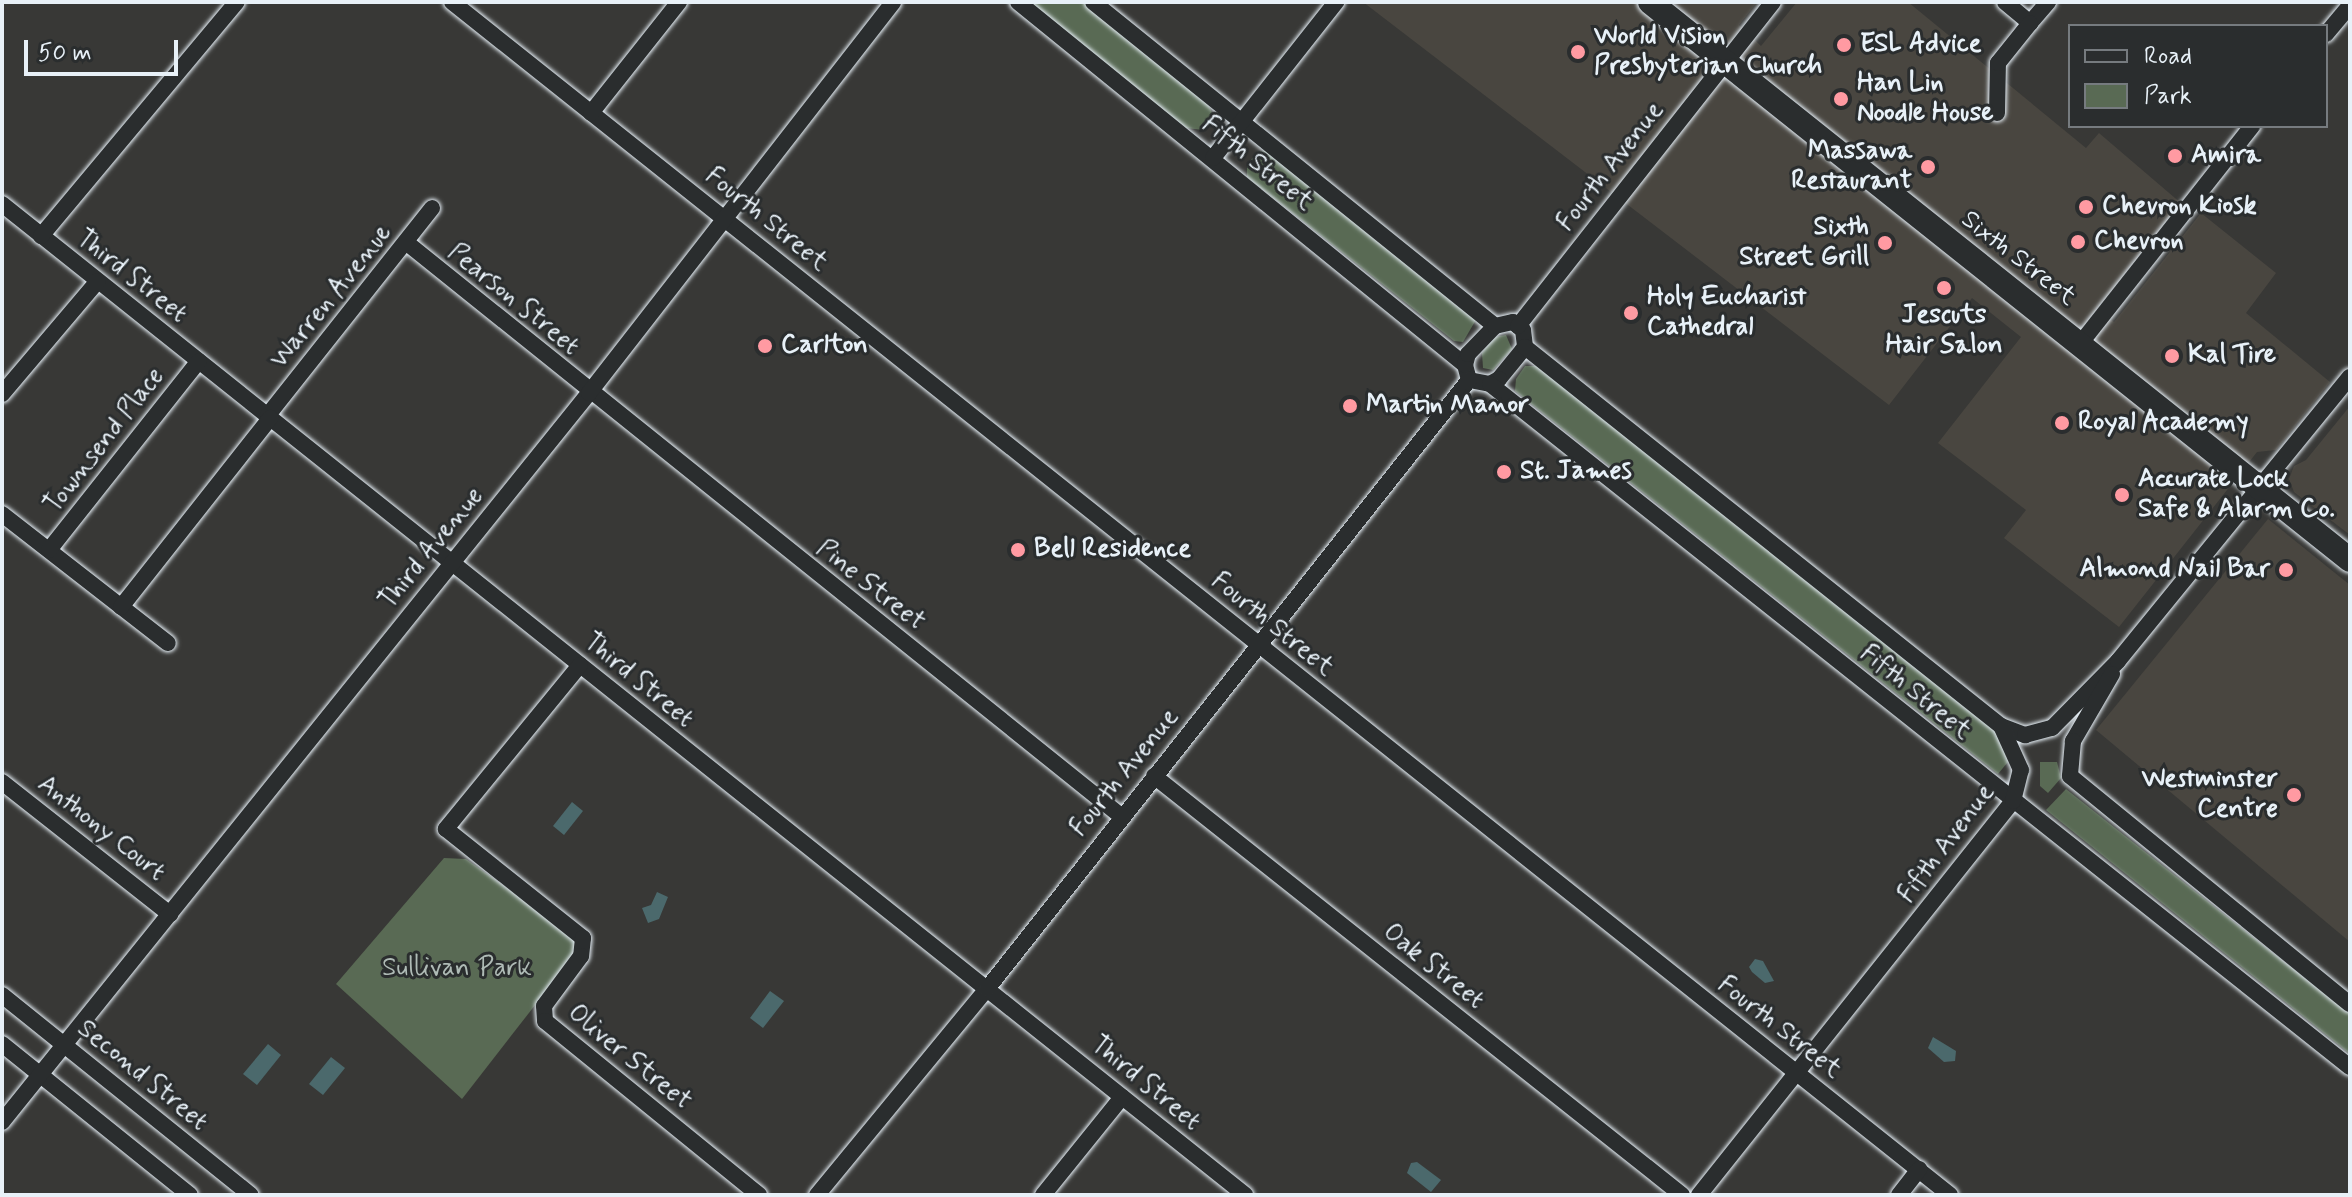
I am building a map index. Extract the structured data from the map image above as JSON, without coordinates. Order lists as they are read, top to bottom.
{
  "streets": {
    "street": [
      "Fifth Street",
      "Fourth Avenue",
      "Fourth Street",
      "Sixth Street",
      "Third Street",
      "Warren Avenue",
      "Pearson Street",
      "Townsend Place",
      "Third Avenue",
      "Pine Street",
      "Anthony Court",
      "Fifth Avenue",
      "Oak Street",
      "Oliver Street",
      "Second Street"
    ]
  },
  "crossings": [
    ["Fifth Street", "Fourth Avenue"],
    ["Fifth Street", "Fifth Avenue"],
    ["Fourth Avenue", "Fourth Street"],
    ["Fourth Avenue", "Sixth Street"],
    ["Fourth Avenue", "Third Street"],
    ["Fourth Avenue", "Pine Street"],
    ["Fourth Avenue", "Oak Street"],
    ["Fourth Street", "Third Avenue"],
    ["Fourth Street", "Fifth Avenue"],
    ["Third Street", "Warren Avenue"],
    ["Third Street", "Townsend Place"],
    ["Third Street", "Third Avenue"],
    ["Third Street", "Oliver Street"],
    ["Warren Avenue", "Pearson Street"],
    ["Pearson Street", "Third Avenue"],
    ["Pearson Street", "Pine Street"],
    ["Third Avenue", "Pine Street"],
    ["Third Avenue", "Anthony Court"],
    ["Third Avenue", "Second Street"]
  ],
  "parks": ["Sullivan Park"],
  "places": [
    "ESL Advice",
    "World Vision Presbyterian Church",
    "Han Lin Noodle House",
    "Amira",
    "Massawa Restaurant",
    "Chevron Kiosk",
    "Chevron",
    "Sixth Street Grill",
    "Jescuts Hair Salon",
    "Holy Eucharist Cathedral",
    "Carlton",
    "Kal Tire",
    "Martin Manor",
    "Royal Academy",
    "St. James",
    "Accurate Lock Safe & Alarm Co.",
    "Bell Residence",
    "Almond Nail Bar",
    "Westminster Centre"
  ],
  "legend": ["Road", "Park"],
  "scale_bar": "50 m"
}
